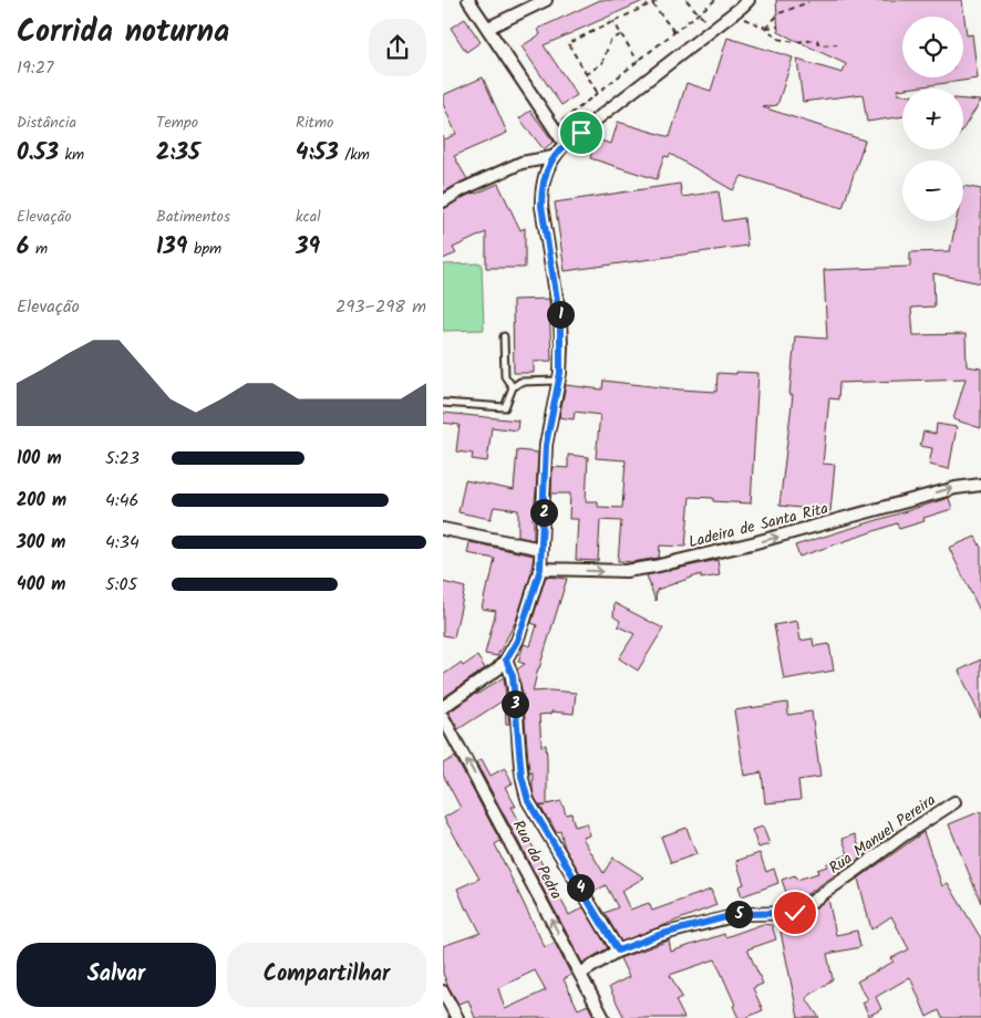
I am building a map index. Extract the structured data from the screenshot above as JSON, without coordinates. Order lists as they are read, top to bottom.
{
  "streets": {
    "street": ["Ladeira de Santa Rita", "Rua Manuel Pereira", "Rua da Pedra"]
  },
  "crossings": [
    ["Rua Manuel Pereira", "Rua da Pedra"]
  ],
  "one_way": ["Ladeira de Santa Rita"],
  "page": {
    "heading": ["Corrida noturna", "19:27"],
    "map_buttons": ["+", "−"],
    "stats": [
      ["Distância", "0.53 km"],
      ["Tempo", "2:35"],
      ["Ritmo", "4:53 /km"],
      ["Elevação", "6 m"],
      ["Batimentos", "139 bpm"],
      ["kcal", "39"]
    ],
    "chart": ["Elevação", "293–298 m"],
    "pins": [
      "1",
      "2",
      "3",
      "4",
      "5"
    ],
    "list": [
      {
        "name": "100 m",
        "note": "5:23"
      },
      {
        "name": "200 m",
        "note": "4:46"
      },
      {
        "name": "300 m",
        "note": "4:34"
      },
      {
        "name": "400 m",
        "note": "5:05"
      }
    ],
    "buttons": ["Salvar", "Compartilhar"]
  }
}
